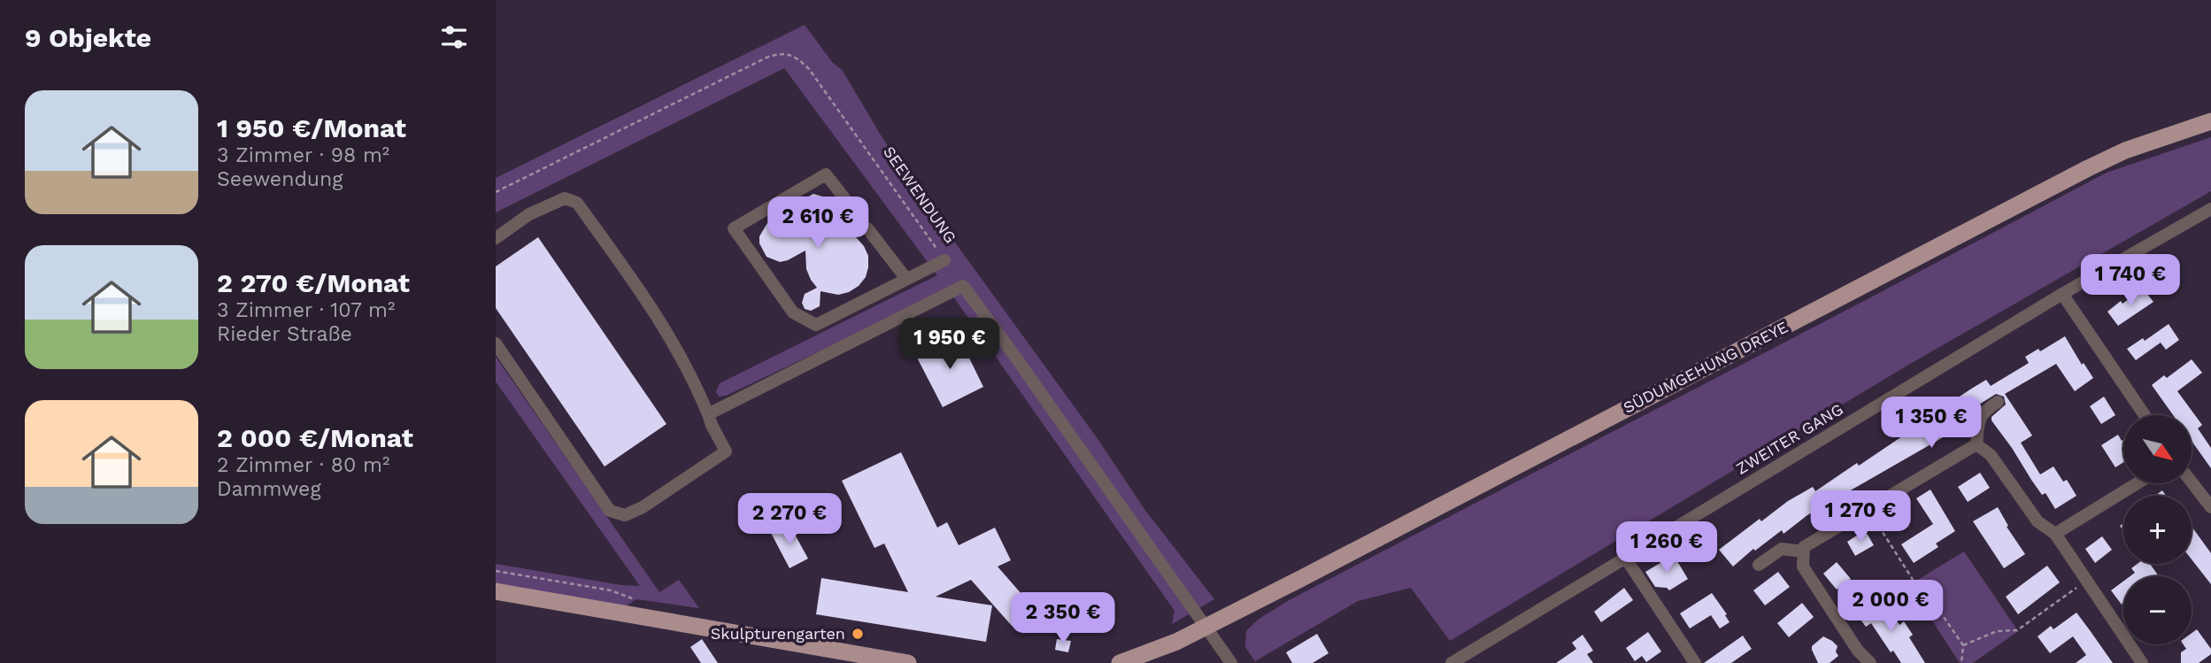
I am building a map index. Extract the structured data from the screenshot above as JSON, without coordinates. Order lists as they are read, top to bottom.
{
  "streets": {
    "main road": ["SÜDUMGEHUNG DREYE"],
    "street": ["ZWEITER GANG"],
    "path": ["SEEWENDUNG"]
  },
  "places": ["Skulpturengarten"],
  "north": "bottom right",
  "page": {
    "heading": "9 Objekte",
    "list": [
      {
        "name": "1 950 €/Monat",
        "note": "3 Zimmer · 98 m² · Seewendung"
      },
      {
        "name": "2 270 €/Monat",
        "note": "3 Zimmer · 107 m² · Rieder Straße"
      },
      {
        "name": "2 000 €/Monat",
        "note": "2 Zimmer · 80 m² · Dammweg"
      }
    ],
    "price": [
      "2 610 €",
      "1 740 €",
      "1 950 €",
      "1 350 €",
      "1 270 €",
      "2 270 €",
      "1 260 €",
      "2 000 €",
      "2 350 €"
    ],
    "map_buttons": ["+", "−"]
  }
}
